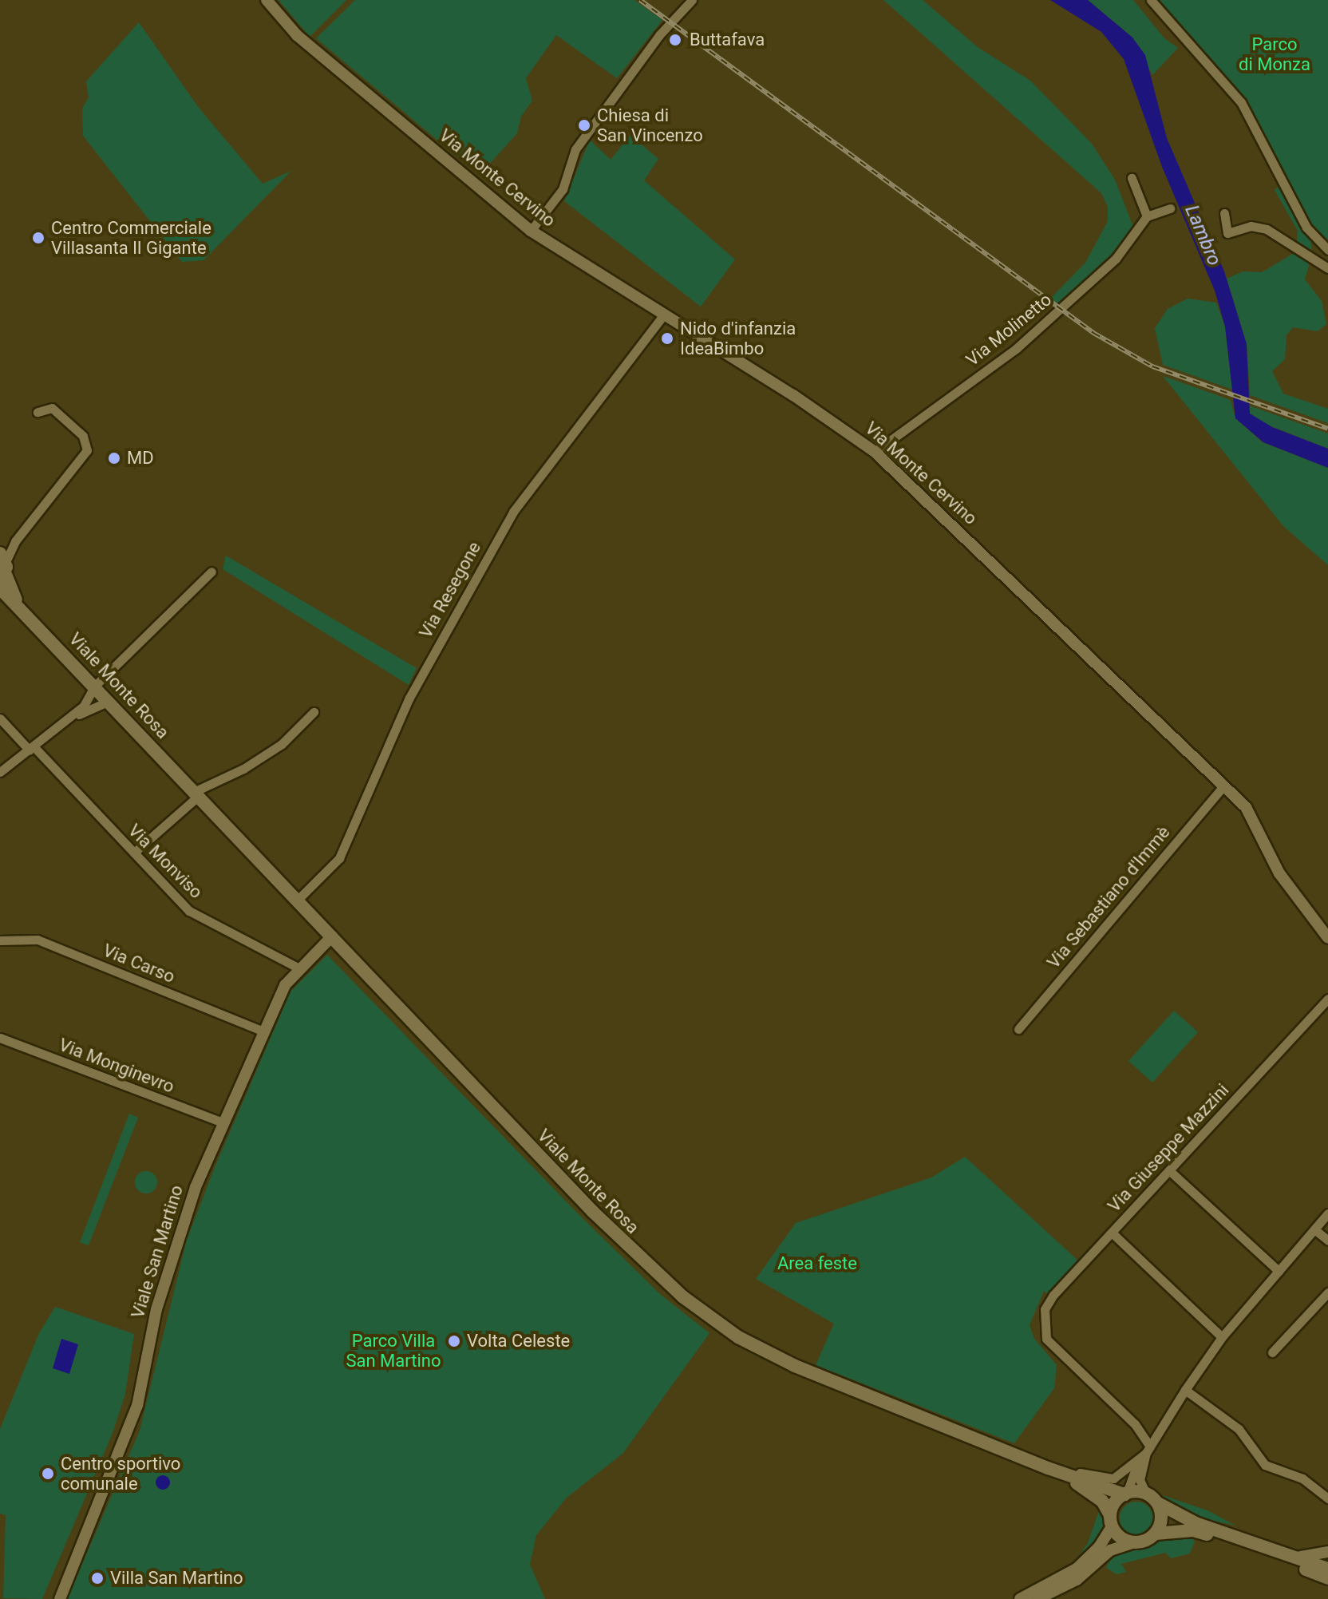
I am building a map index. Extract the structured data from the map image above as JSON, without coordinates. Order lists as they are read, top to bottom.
{
  "streets": {
    "main road": ["Viale Monte Rosa"],
    "street": [
      "Via Monte Cervino",
      "Via Molinetto",
      "Via Resegone",
      "Via Monviso",
      "Via Sebastiano d'Immè",
      "Via Carso",
      "Via Monginevro",
      "Via Giuseppe Mazzini",
      "Viale San Martino"
    ]
  },
  "crossings": [
    ["Via Monte Cervino", "Via Molinetto"],
    ["Via Monte Cervino", "Via Resegone"],
    ["Via Monte Cervino", "Via Sebastiano d'Immè"],
    ["Via Resegone", "Viale Monte Rosa"],
    ["Viale Monte Rosa", "Viale San Martino"],
    ["Via Monviso", "Viale San Martino"],
    ["Via Carso", "Viale San Martino"],
    ["Via Monginevro", "Viale San Martino"]
  ],
  "water": ["Lambro"],
  "parks": ["Parco di Monza", "Area feste", "Parco Villa San Martino"],
  "places": [
    "Buttafava",
    "Chiesa di San Vincenzo",
    "Centro Commerciale Villasanta Il Gigante",
    "Nido d'infanzia IdeaBimbo",
    "MD",
    "Volta Celeste",
    "Centro sportivo comunale",
    "Villa San Martino"
  ]
}
